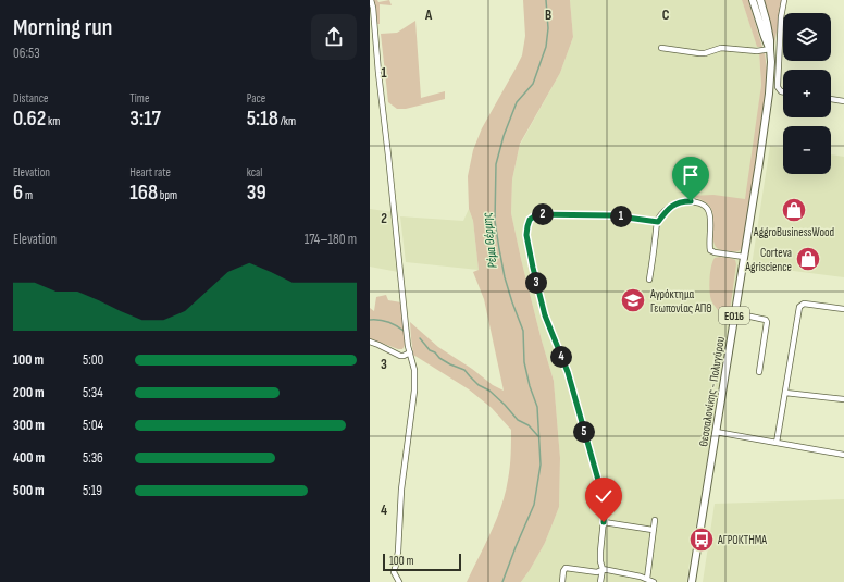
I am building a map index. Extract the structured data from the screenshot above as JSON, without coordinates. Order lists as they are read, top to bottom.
{
  "streets": {
    "main road": ["ΕΟ16", "Θεσσαλονίκης - Πολυγύρου"]
  },
  "water": ["Ρέμα Θέρμης"],
  "places": {
    "shop": ["AggroBusinessWood", "Corteva Agriscience"],
    "school or university": ["Αγρόκτημα Γεωπονίας ΑΠΘ"],
    "bus stop": ["ΑΓΡΟΚΤΗΜΑ"]
  },
  "scale_bar": "100 m",
  "page": {
    "heading": ["Morning run", "06:53"],
    "map_buttons": ["+", "−"],
    "stats": [
      ["Distance", "0.62 km"],
      ["Time", "3:17"],
      ["Pace", "5:18 /km"],
      ["Elevation", "6 m"],
      ["Heart rate", "168 bpm"],
      ["kcal", "39"]
    ],
    "pins": [
      "2",
      "1",
      "3",
      "4",
      "5"
    ],
    "chart": ["Elevation", "174–180 m"],
    "list": [
      {
        "name": "100 m",
        "note": "5:00"
      },
      {
        "name": "200 m",
        "note": "5:34"
      },
      {
        "name": "300 m",
        "note": "5:04"
      },
      {
        "name": "400 m",
        "note": "5:36"
      },
      {
        "name": "500 m",
        "note": "5:19"
      }
    ],
    "scale": "100 m"
  },
  "grid": {
    "columns": ["A", "B", "C"],
    "rows": [
      "1",
      "2",
      "3",
      "4"
    ]
  }
}
